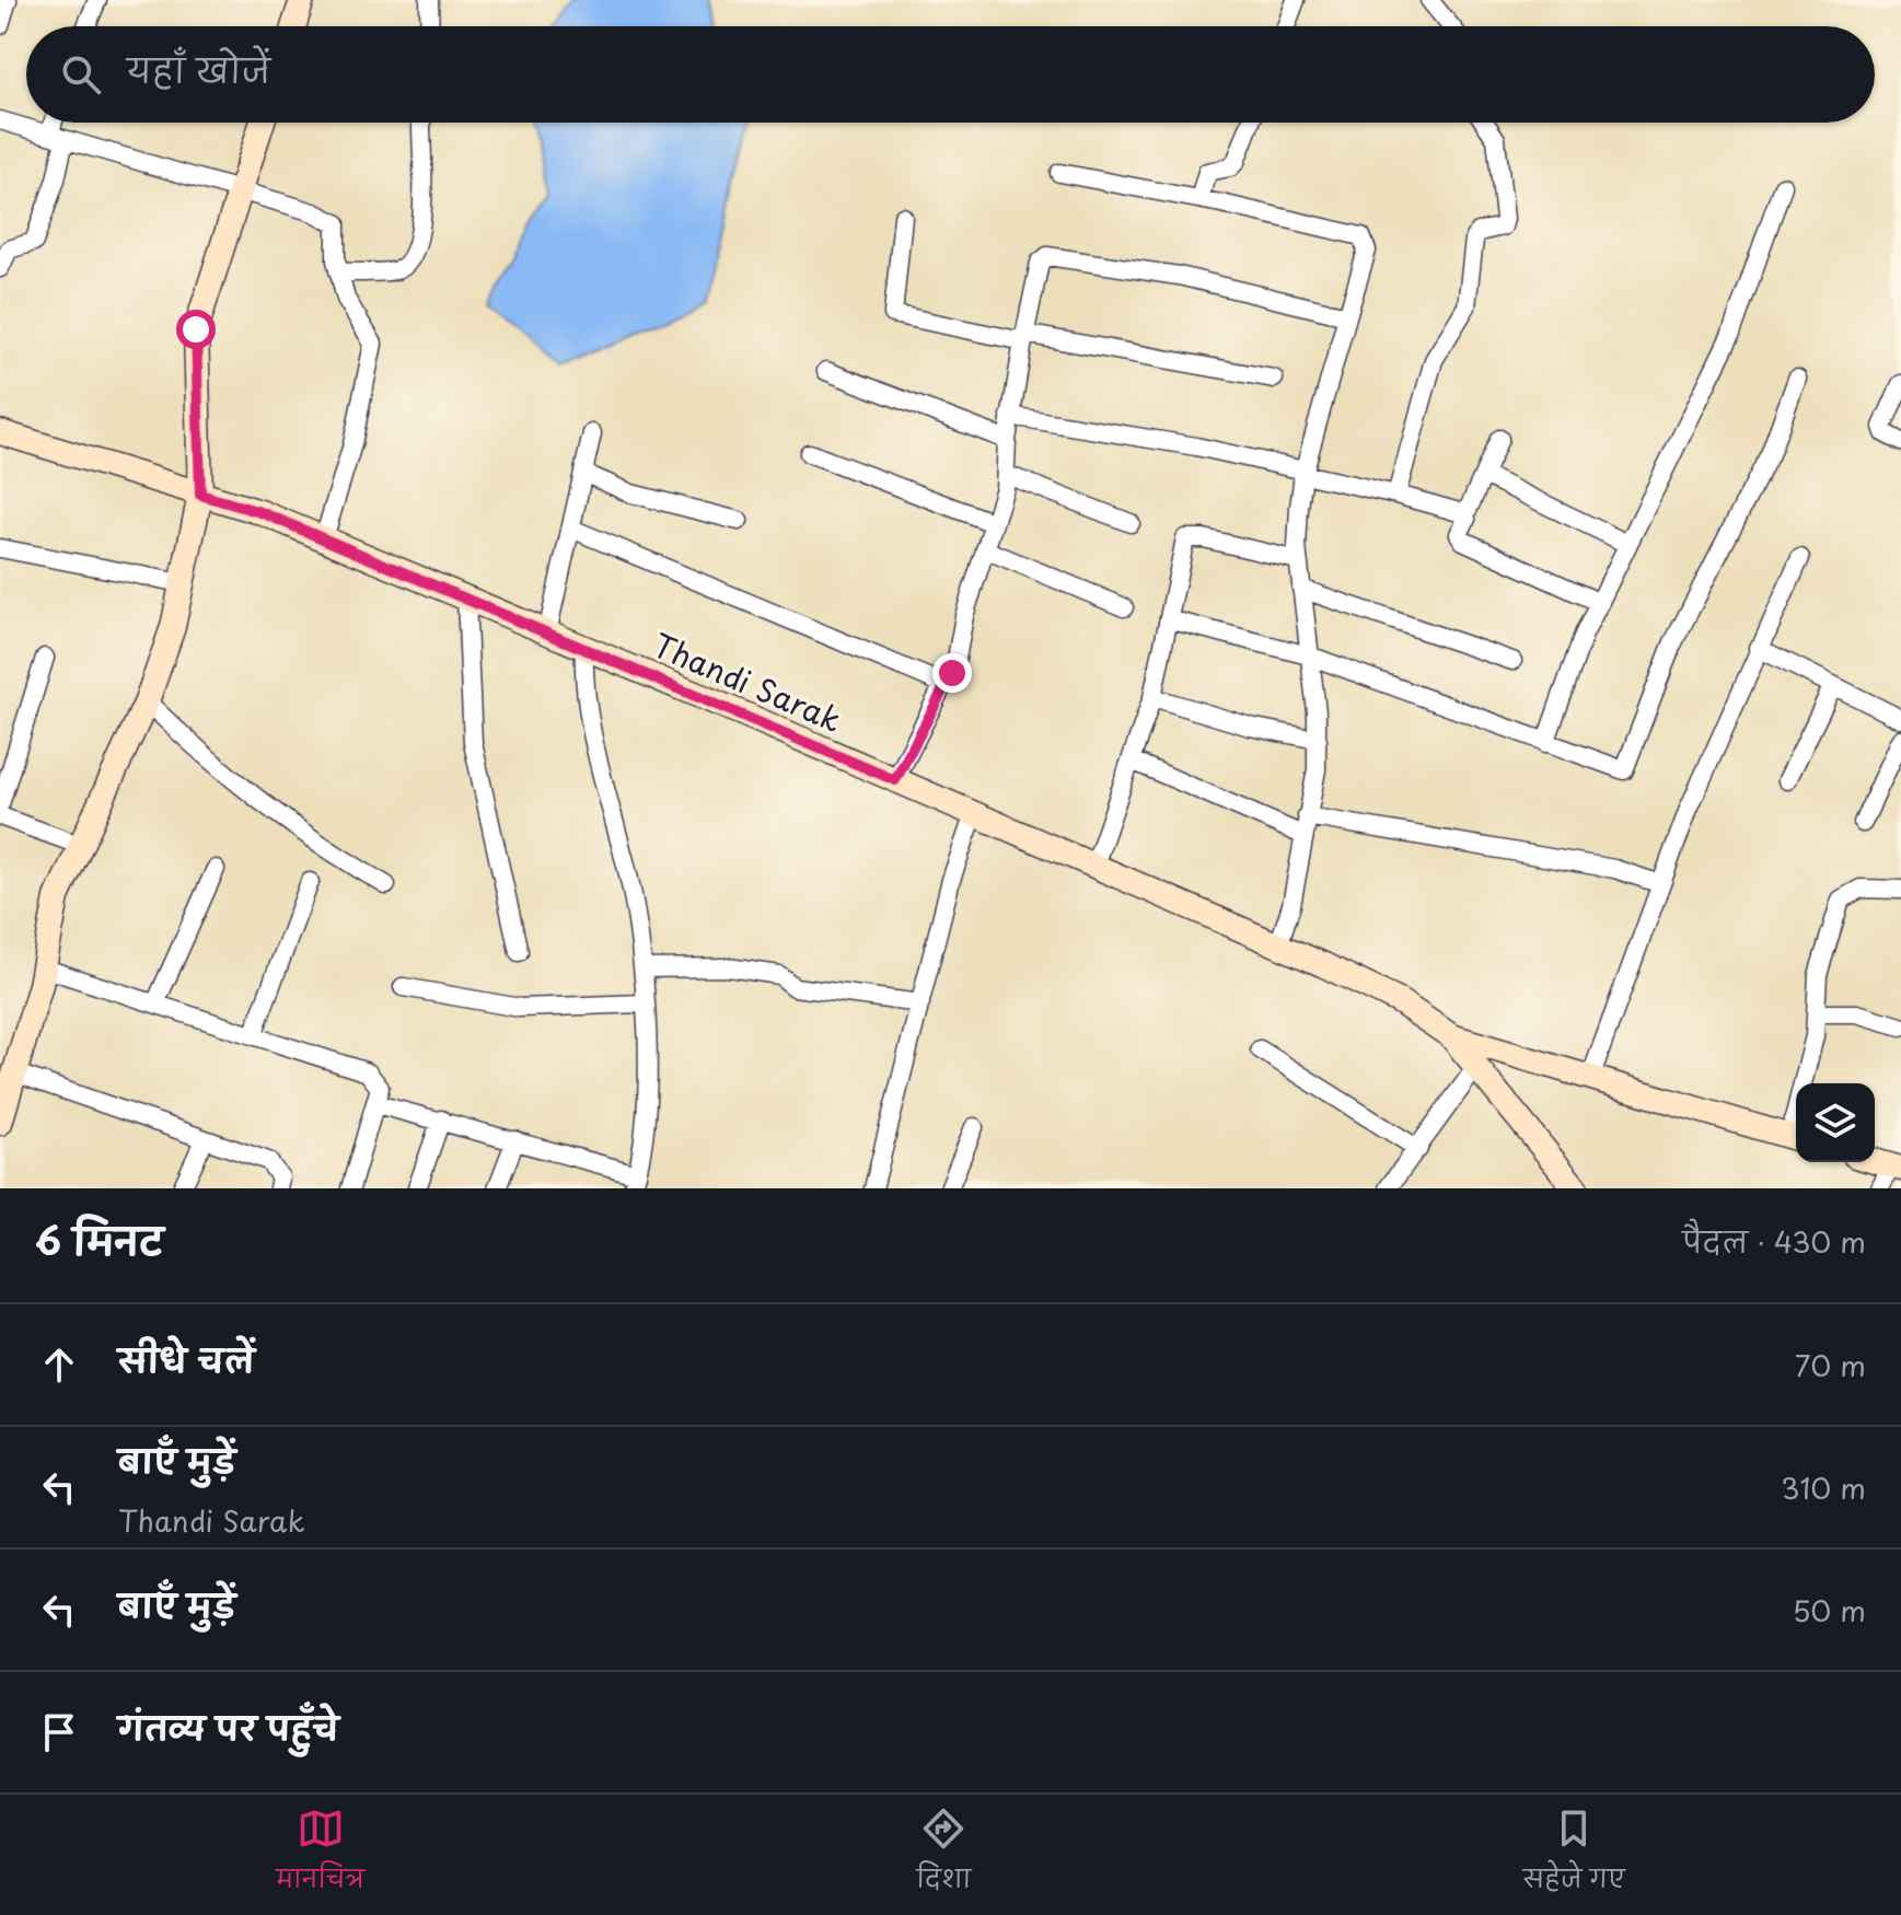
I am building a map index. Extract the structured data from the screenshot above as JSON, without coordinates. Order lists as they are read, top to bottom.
{
  "streets": {
    "main road": ["Thandi Sarak"]
  },
  "page": {
    "search": "यहाँ खोजें",
    "heading": ["6 मिनट", "पैदल · 430 m"],
    "list": [
      ["सीधे चलें", "70 m"],
      ["बाएँ मुड़ें", "Thandi Sarak", "310 m"],
      ["बाएँ मुड़ें", "50 m"],
      "गंतव्य पर पहुँचे"
    ],
    "nav": ["मानचित्र", "दिशा", "सहेजे गए"]
  }
}
